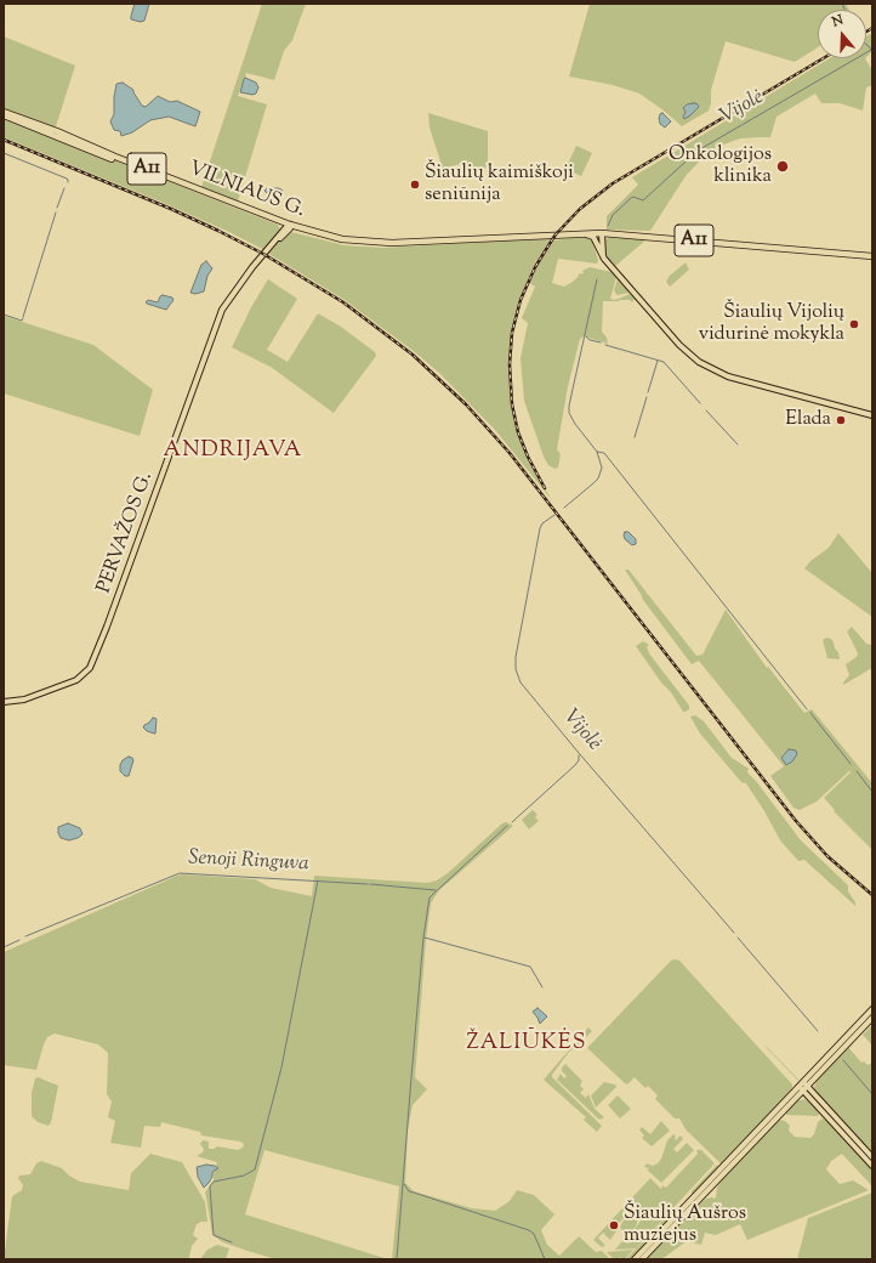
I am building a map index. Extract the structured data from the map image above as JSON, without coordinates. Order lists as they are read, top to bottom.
{
  "streets": {
    "highway": ["A11", "VILNIAUS G."],
    "main road": ["PERVAŽOS G."]
  },
  "crossings": [
    ["VILNIAUS G.", "PERVAŽOS G."]
  ],
  "districts": ["ANDRIJAVA", "ŽALIŪKĖS"],
  "water": ["Vijolė", "Senoji Ringuva"],
  "places": [
    "Onkologijos klinika",
    "Šiaulių kaimiškoji seniūnija",
    "Šiaulių Vijolių vidurinė mokykla",
    "Elada",
    "Šiaulių Aušros muziejus"
  ],
  "north": "top"
}
